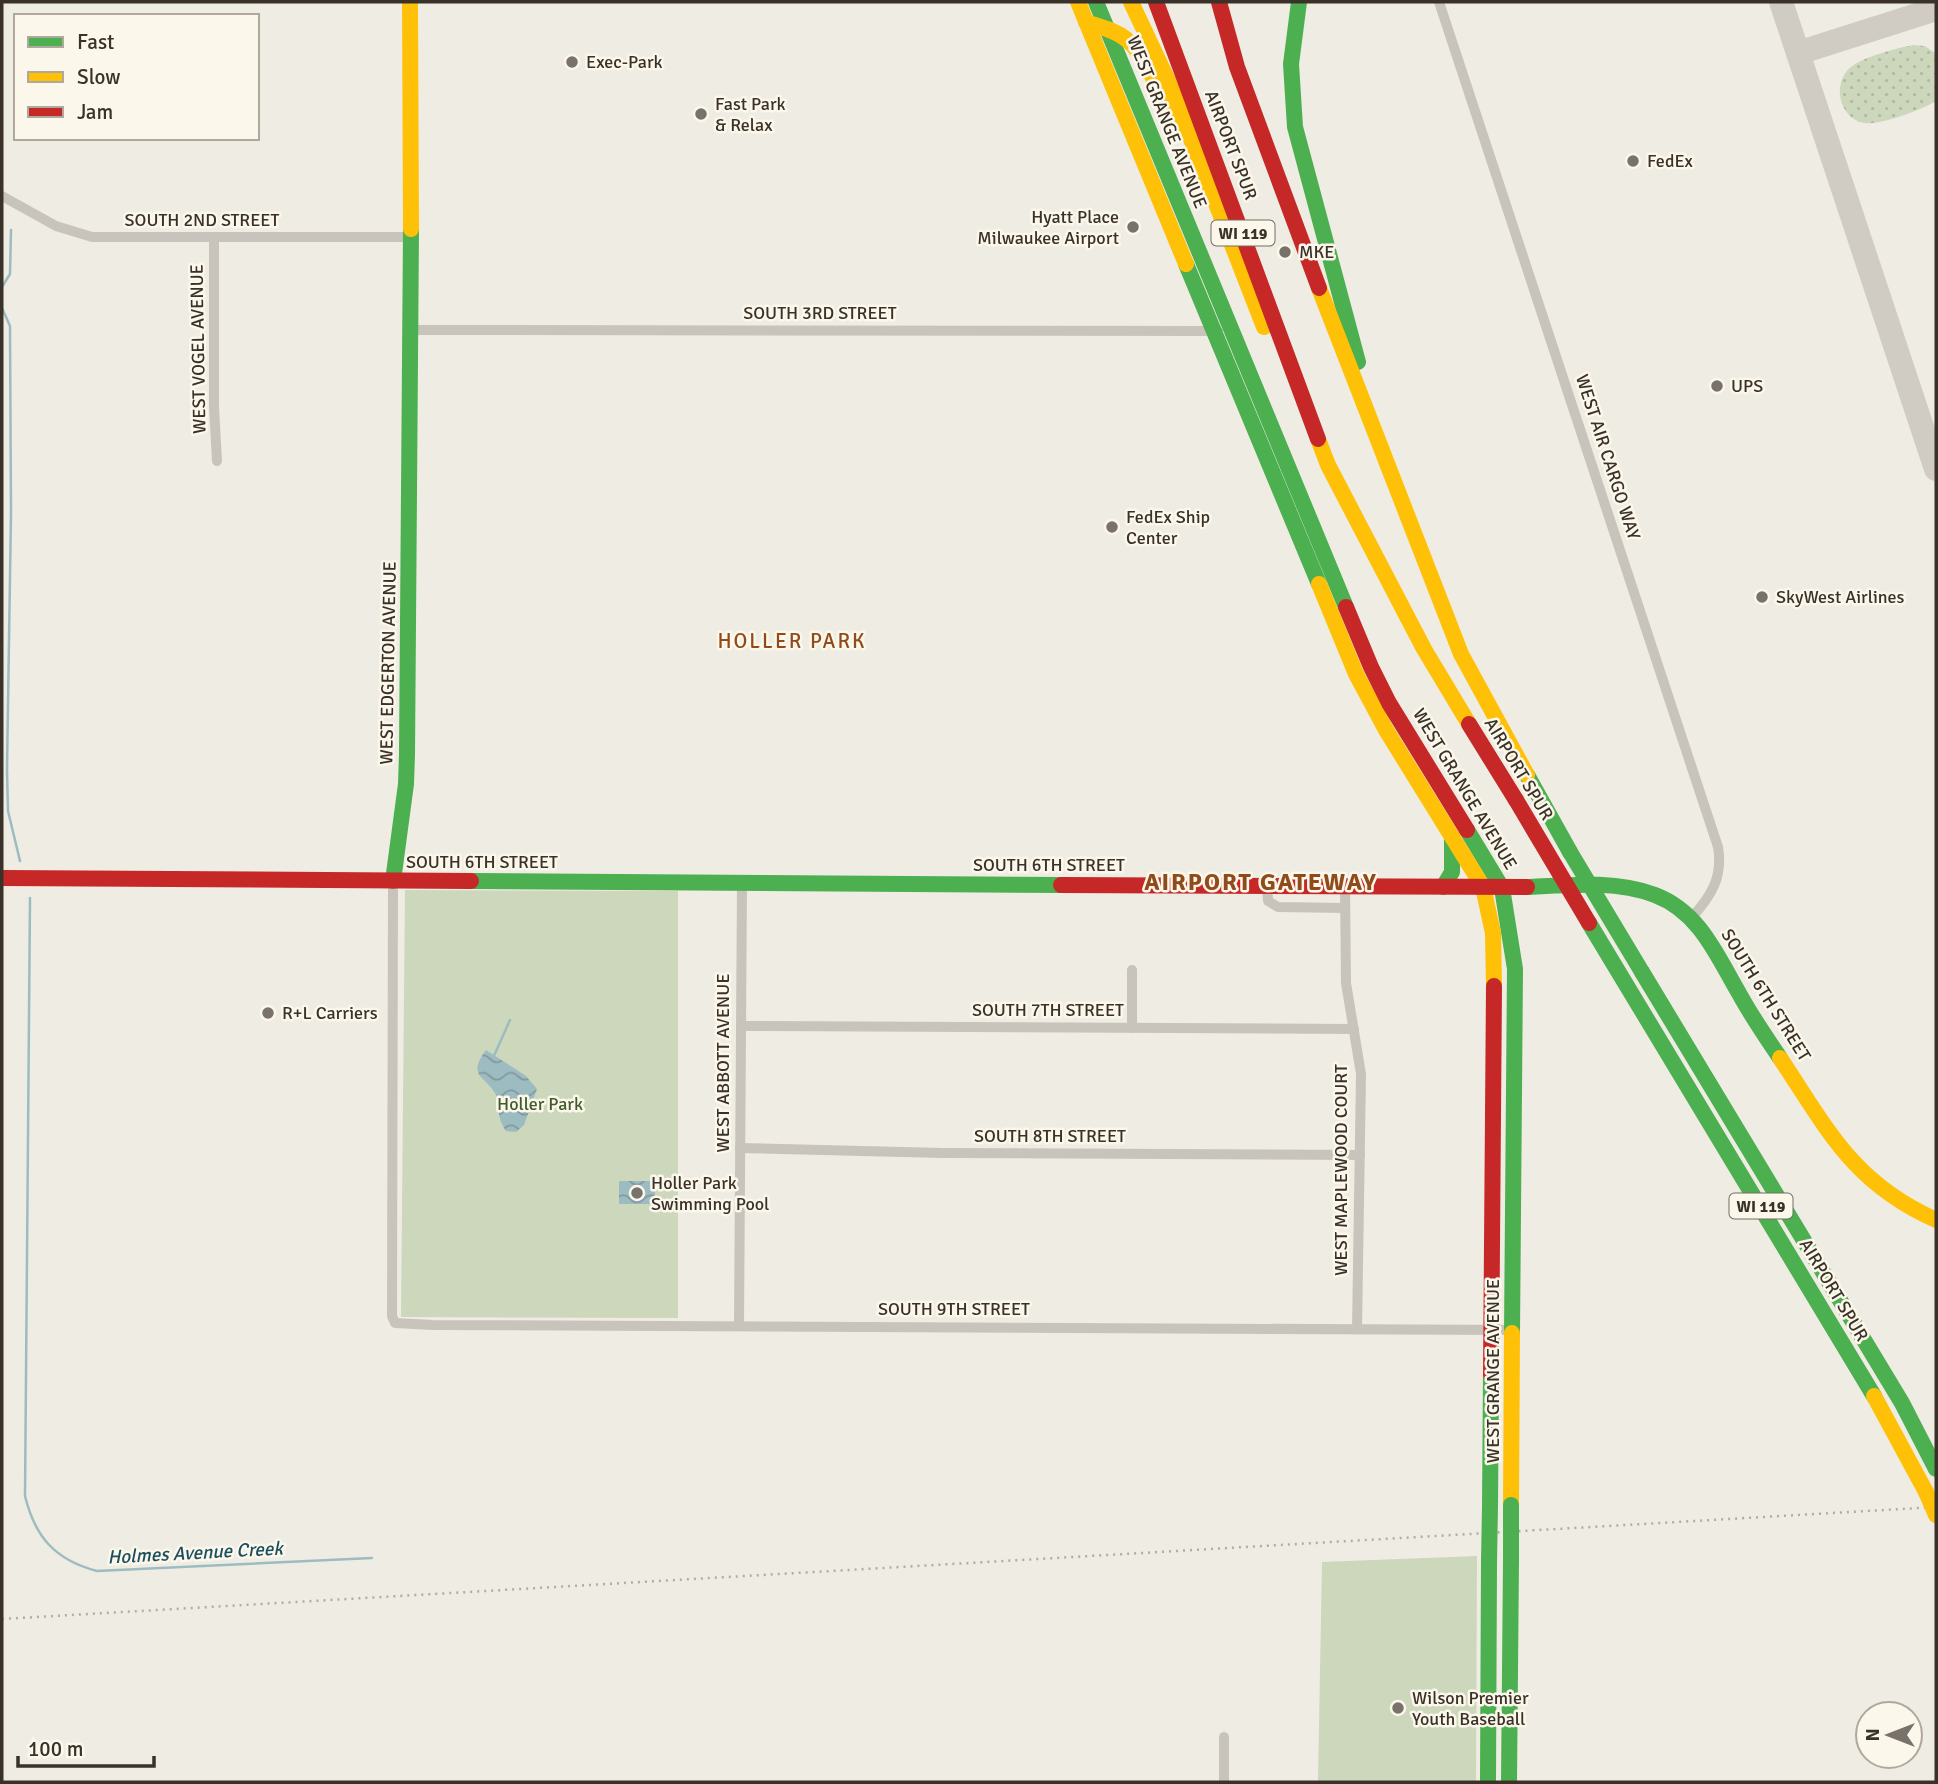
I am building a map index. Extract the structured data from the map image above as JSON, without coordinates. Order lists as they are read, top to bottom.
{
  "streets": {
    "main road": [
      "WEST GRANGE AVENUE",
      "AIRPORT SPUR",
      "WI 119",
      "WEST EDGERTON AVENUE",
      "SOUTH 6TH STREET"
    ],
    "street": [
      "SOUTH 2ND STREET",
      "SOUTH 3RD STREET",
      "WEST VOGEL AVENUE",
      "WEST AIR CARGO WAY",
      "SOUTH 7TH STREET",
      "WEST ABBOTT AVENUE",
      "SOUTH 8TH STREET",
      "WEST MAPLEWOOD COURT",
      "SOUTH 9TH STREET"
    ]
  },
  "crossings": [
    ["WEST GRANGE AVENUE", "SOUTH 3RD STREET"],
    ["WEST GRANGE AVENUE", "SOUTH 6TH STREET"],
    ["WEST GRANGE AVENUE", "SOUTH 9TH STREET"],
    ["SOUTH 2ND STREET", "WEST VOGEL AVENUE"],
    ["SOUTH 2ND STREET", "WEST EDGERTON AVENUE"],
    ["SOUTH 3RD STREET", "WEST EDGERTON AVENUE"],
    ["WEST AIR CARGO WAY", "SOUTH 6TH STREET"],
    ["WEST EDGERTON AVENUE", "SOUTH 6TH STREET"],
    ["WEST EDGERTON AVENUE", "SOUTH 9TH STREET"],
    ["SOUTH 6TH STREET", "WEST ABBOTT AVENUE"],
    ["SOUTH 6TH STREET", "WEST MAPLEWOOD COURT"],
    ["SOUTH 7TH STREET", "WEST ABBOTT AVENUE"],
    ["SOUTH 7TH STREET", "WEST MAPLEWOOD COURT"],
    ["WEST ABBOTT AVENUE", "SOUTH 8TH STREET"],
    ["WEST ABBOTT AVENUE", "SOUTH 9TH STREET"],
    ["SOUTH 8TH STREET", "WEST MAPLEWOOD COURT"],
    ["WEST MAPLEWOOD COURT", "SOUTH 9TH STREET"]
  ],
  "districts": ["HOLLER PARK", "AIRPORT GATEWAY"],
  "water": ["Holmes Avenue Creek"],
  "parks": ["Holler Park"],
  "places": [
    "Exec-Park",
    "Fast Park & Relax",
    "FedEx",
    "Hyatt Place Milwaukee Airport",
    "MKE",
    "UPS",
    "FedEx Ship Center",
    "SkyWest Airlines",
    "R+L Carriers",
    "Holler Park Swimming Pool",
    "Wilson Premier Youth Baseball"
  ],
  "legend": ["Fast", "Slow", "Jam"],
  "scale_bar": "100 m",
  "north": "left"
}
